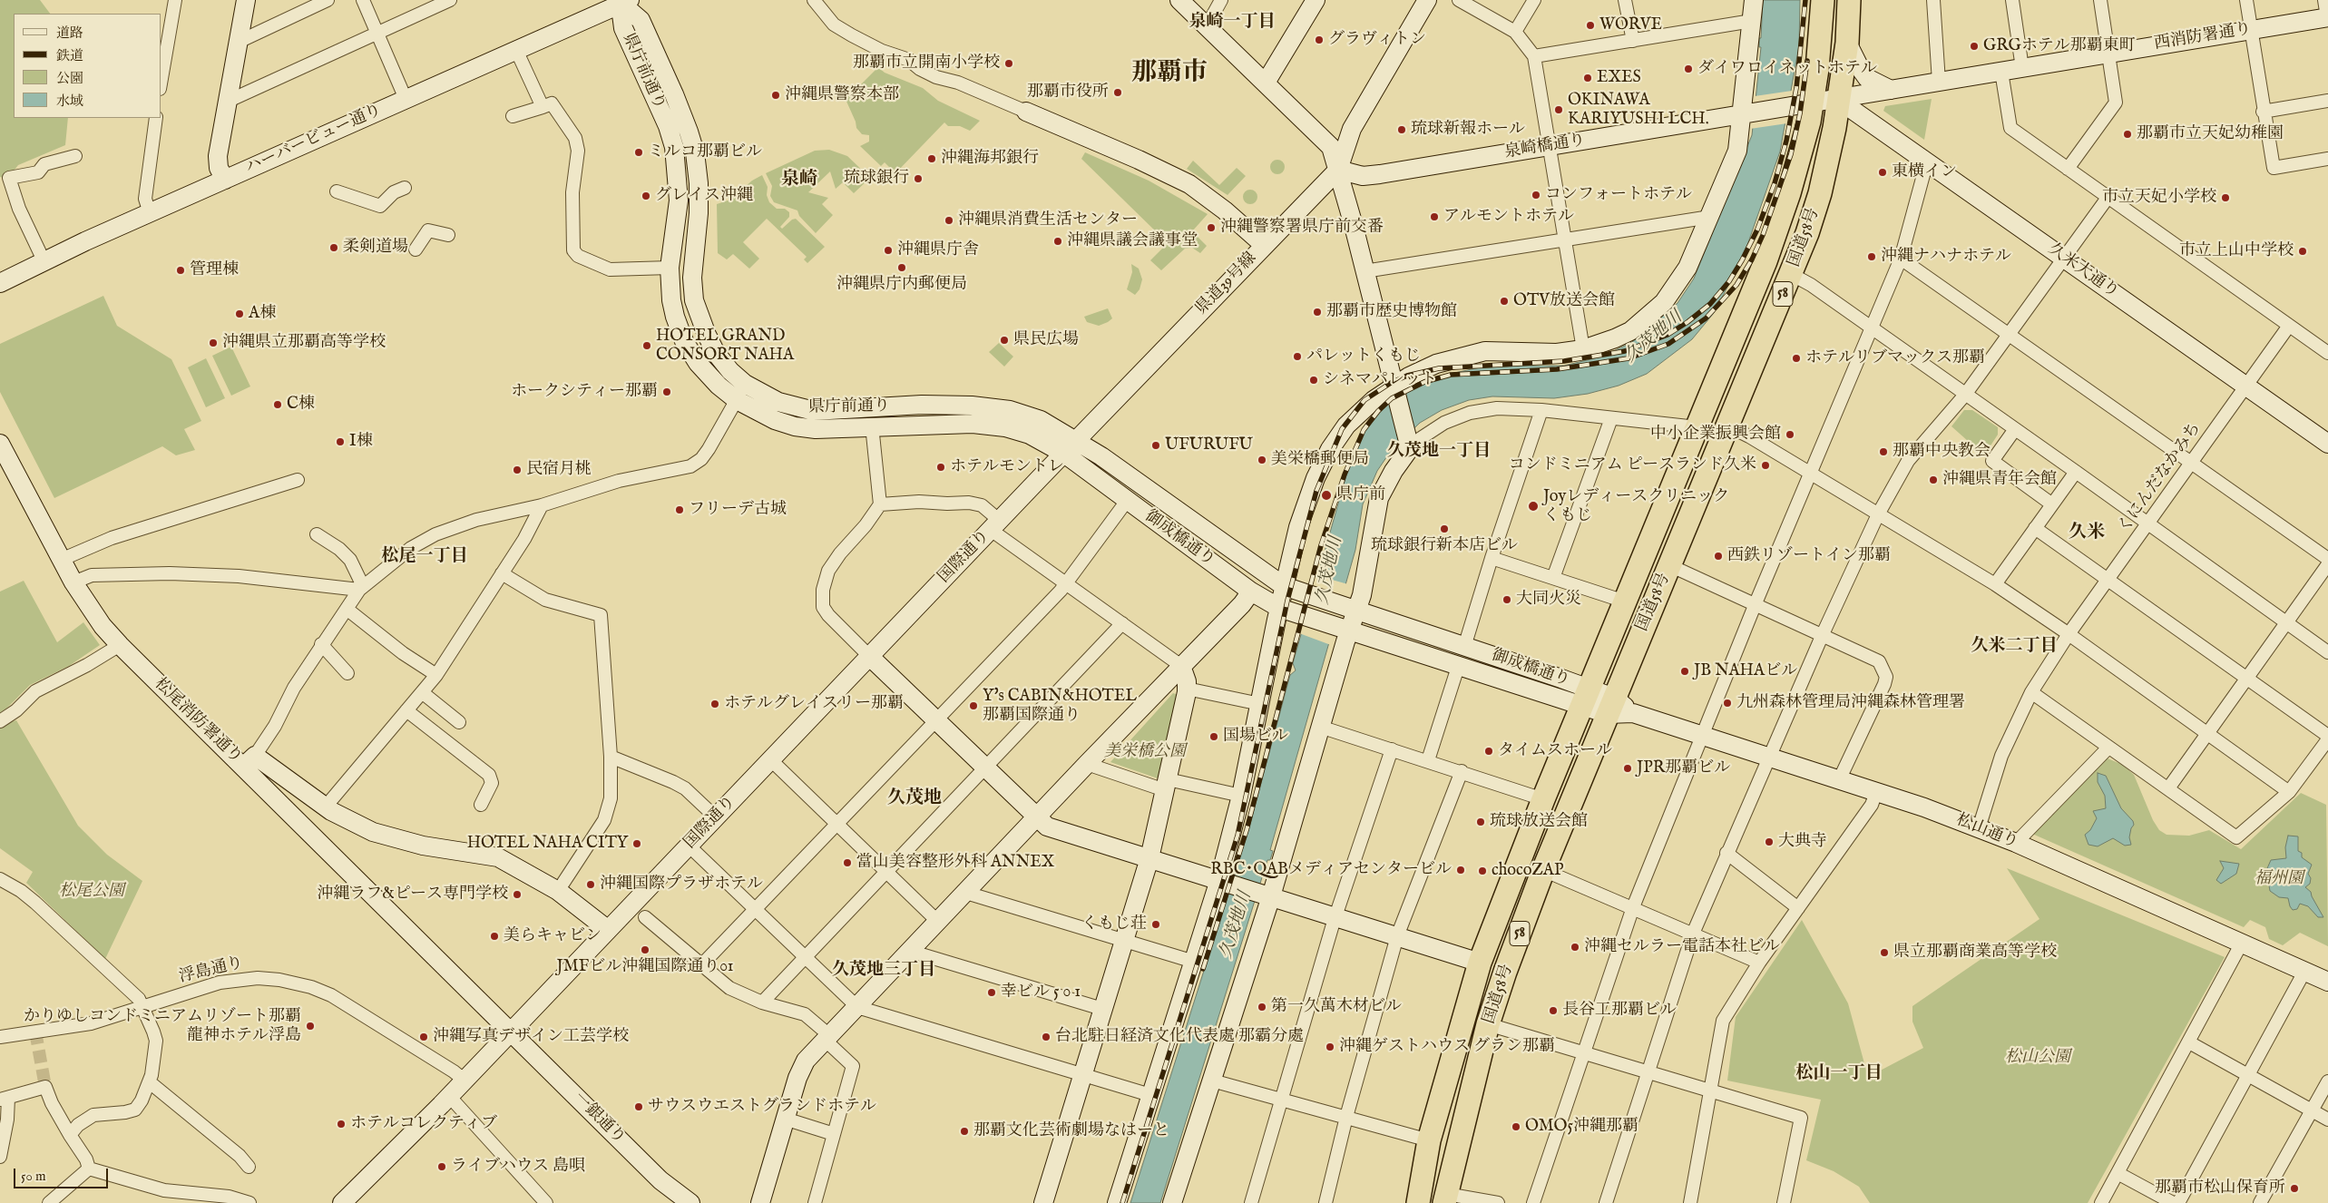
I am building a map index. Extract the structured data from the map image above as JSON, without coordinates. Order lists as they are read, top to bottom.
{
  "streets": {
    "highway": ["国道58号", "58"],
    "street": [
      "西消防署通り",
      "県庁前通り",
      "ハーバービュー通り",
      "泉崎橋通り",
      "久米大通り",
      "県道39号線",
      "くにんだなかみち",
      "御成橋通り",
      "国際通り",
      "松尾消防署通り",
      "松山通り",
      "浮島通り",
      "一銀通り"
    ]
  },
  "crossings": [
    ["西消防署通り", "泉崎橋通り"],
    ["西消防署通り", "国道58号"],
    ["西消防署通り", "久米大通り"],
    ["県庁前通り", "ハーバービュー通り"],
    ["県庁前通り", "県道39号線"],
    ["県庁前通り", "御成橋通り"],
    ["県庁前通り", "国際通り"],
    ["泉崎橋通り", "国道58号"],
    ["泉崎橋通り", "県道39号線"],
    ["国道58号", "久米大通り"],
    ["国道58号", "御成橋通り"],
    ["久米大通り", "くにんだなかみち"],
    ["県道39号線", "御成橋通り"],
    ["県道39号線", "国際通り"],
    ["くにんだなかみち", "松山通り"],
    ["御成橋通り", "国際通り"],
    ["御成橋通り", "松山通り"],
    ["国際通り", "松尾消防署通り"],
    ["国際通り", "浮島通り"],
    ["国際通り", "一銀通り"],
    ["松尾消防署通り", "一銀通り"]
  ],
  "districts": [
    "泉崎一丁目",
    "那覇市",
    "泉崎",
    "久茂地一丁目",
    "久米",
    "松尾一丁目",
    "久米二丁目",
    "久茂地",
    "久茂地三丁目",
    "松山一丁目"
  ],
  "water": ["久茂地川"],
  "parks": [
    "美栄橋公園",
    "福州園",
    "松尾公園",
    "松山公園"
  ],
  "places": [
    "WORVE",
    "グラヴィトン",
    "GRGホテル那覇東町",
    "那覇市立開南小学校",
    "ダイワロイネットホテル",
    "EXES",
    "那覇市役所",
    "沖縄県警察本部",
    "OKINAWA KARIYUSHI LCH.",
    "琉球新報ホール",
    "那覇市立天妃幼稚園",
    "ミルコ那覇ビル",
    "沖縄海邦銀行",
    "東横イン",
    "琉球銀行",
    "コンフォートホテル",
    "グレイス沖縄",
    "市立天妃小学校",
    "アルモントホテル",
    "沖縄県消費生活センター",
    "沖縄警察署県庁前交番",
    "沖縄県議会議事堂",
    "柔剣道場",
    "沖縄県庁舎",
    "市立上山中学校",
    "沖縄ナハナホテル",
    "沖縄県庁内郵便局",
    "管理棟",
    "OTV放送会館",
    "那覇市歴史博物館",
    "A棟",
    "県民広場",
    "沖縄県立那覇高等学校",
    "HOTEL GRAND CONSORT NAHA",
    "パレットくもじ",
    "ホテルリブマックス那覇",
    "シネマパレット",
    "ホークシティー那覇",
    "C棟",
    "中小企業振興会館",
    "I棟",
    "UFURUFU",
    "那覇中央教会",
    "美栄橋郵便局",
    "コンドミニアム ピースランド久米",
    "ホテルモントレ",
    "民宿月桃",
    "沖縄県青年会館",
    "県庁前",
    "Joyレディースクリニック くもじ",
    "フリーデ古城",
    "琉球銀行新本店ビル",
    "西鉄リゾートイン那覇",
    "大同火災",
    "JB NAHAビル",
    "九州森林管理局沖縄森林管理署",
    "ホテルグレイスリー那覇",
    "Y's CABIN&HOTEL 那覇国際通り",
    "国場ビル",
    "タイムスホール",
    "JPR那覇ビル",
    "琉球放送会館",
    "大典寺",
    "HOTEL NAHA CITY",
    "當山美容整形外科 ANNEX",
    "RBC･QABメディアセンタービル",
    "chocoZAP",
    "沖縄国際プラザホテル",
    "沖縄ラフ&ピース専門学校",
    "くもじ荘",
    "美らキャビン",
    "沖縄セルラー電話本社ビル",
    "JMFビル沖縄国際通り01",
    "県立那覇商業高等学校",
    "幸ビル 5 0 1",
    "第一久萬木材ビル",
    "長谷工那覇ビル",
    "かりゆしコンドミニアムリゾート那覇 龍神ホテル浮島",
    "沖縄写真デザイン工芸学校",
    "台北駐日経済文化代表處 那霸分處",
    "沖縄ゲストハウス グラン那覇",
    "サウスウエストグランドホテル",
    "ホテルコレクティブ",
    "OMO5沖縄那覇",
    "那覇文化芸術劇場なはーと",
    "ライブハウス 島唄",
    "那覇市松山保育所"
  ],
  "legend": [
    "道路",
    "鉄道",
    "公園",
    "水域"
  ],
  "scale_bar": "50 m"
}
